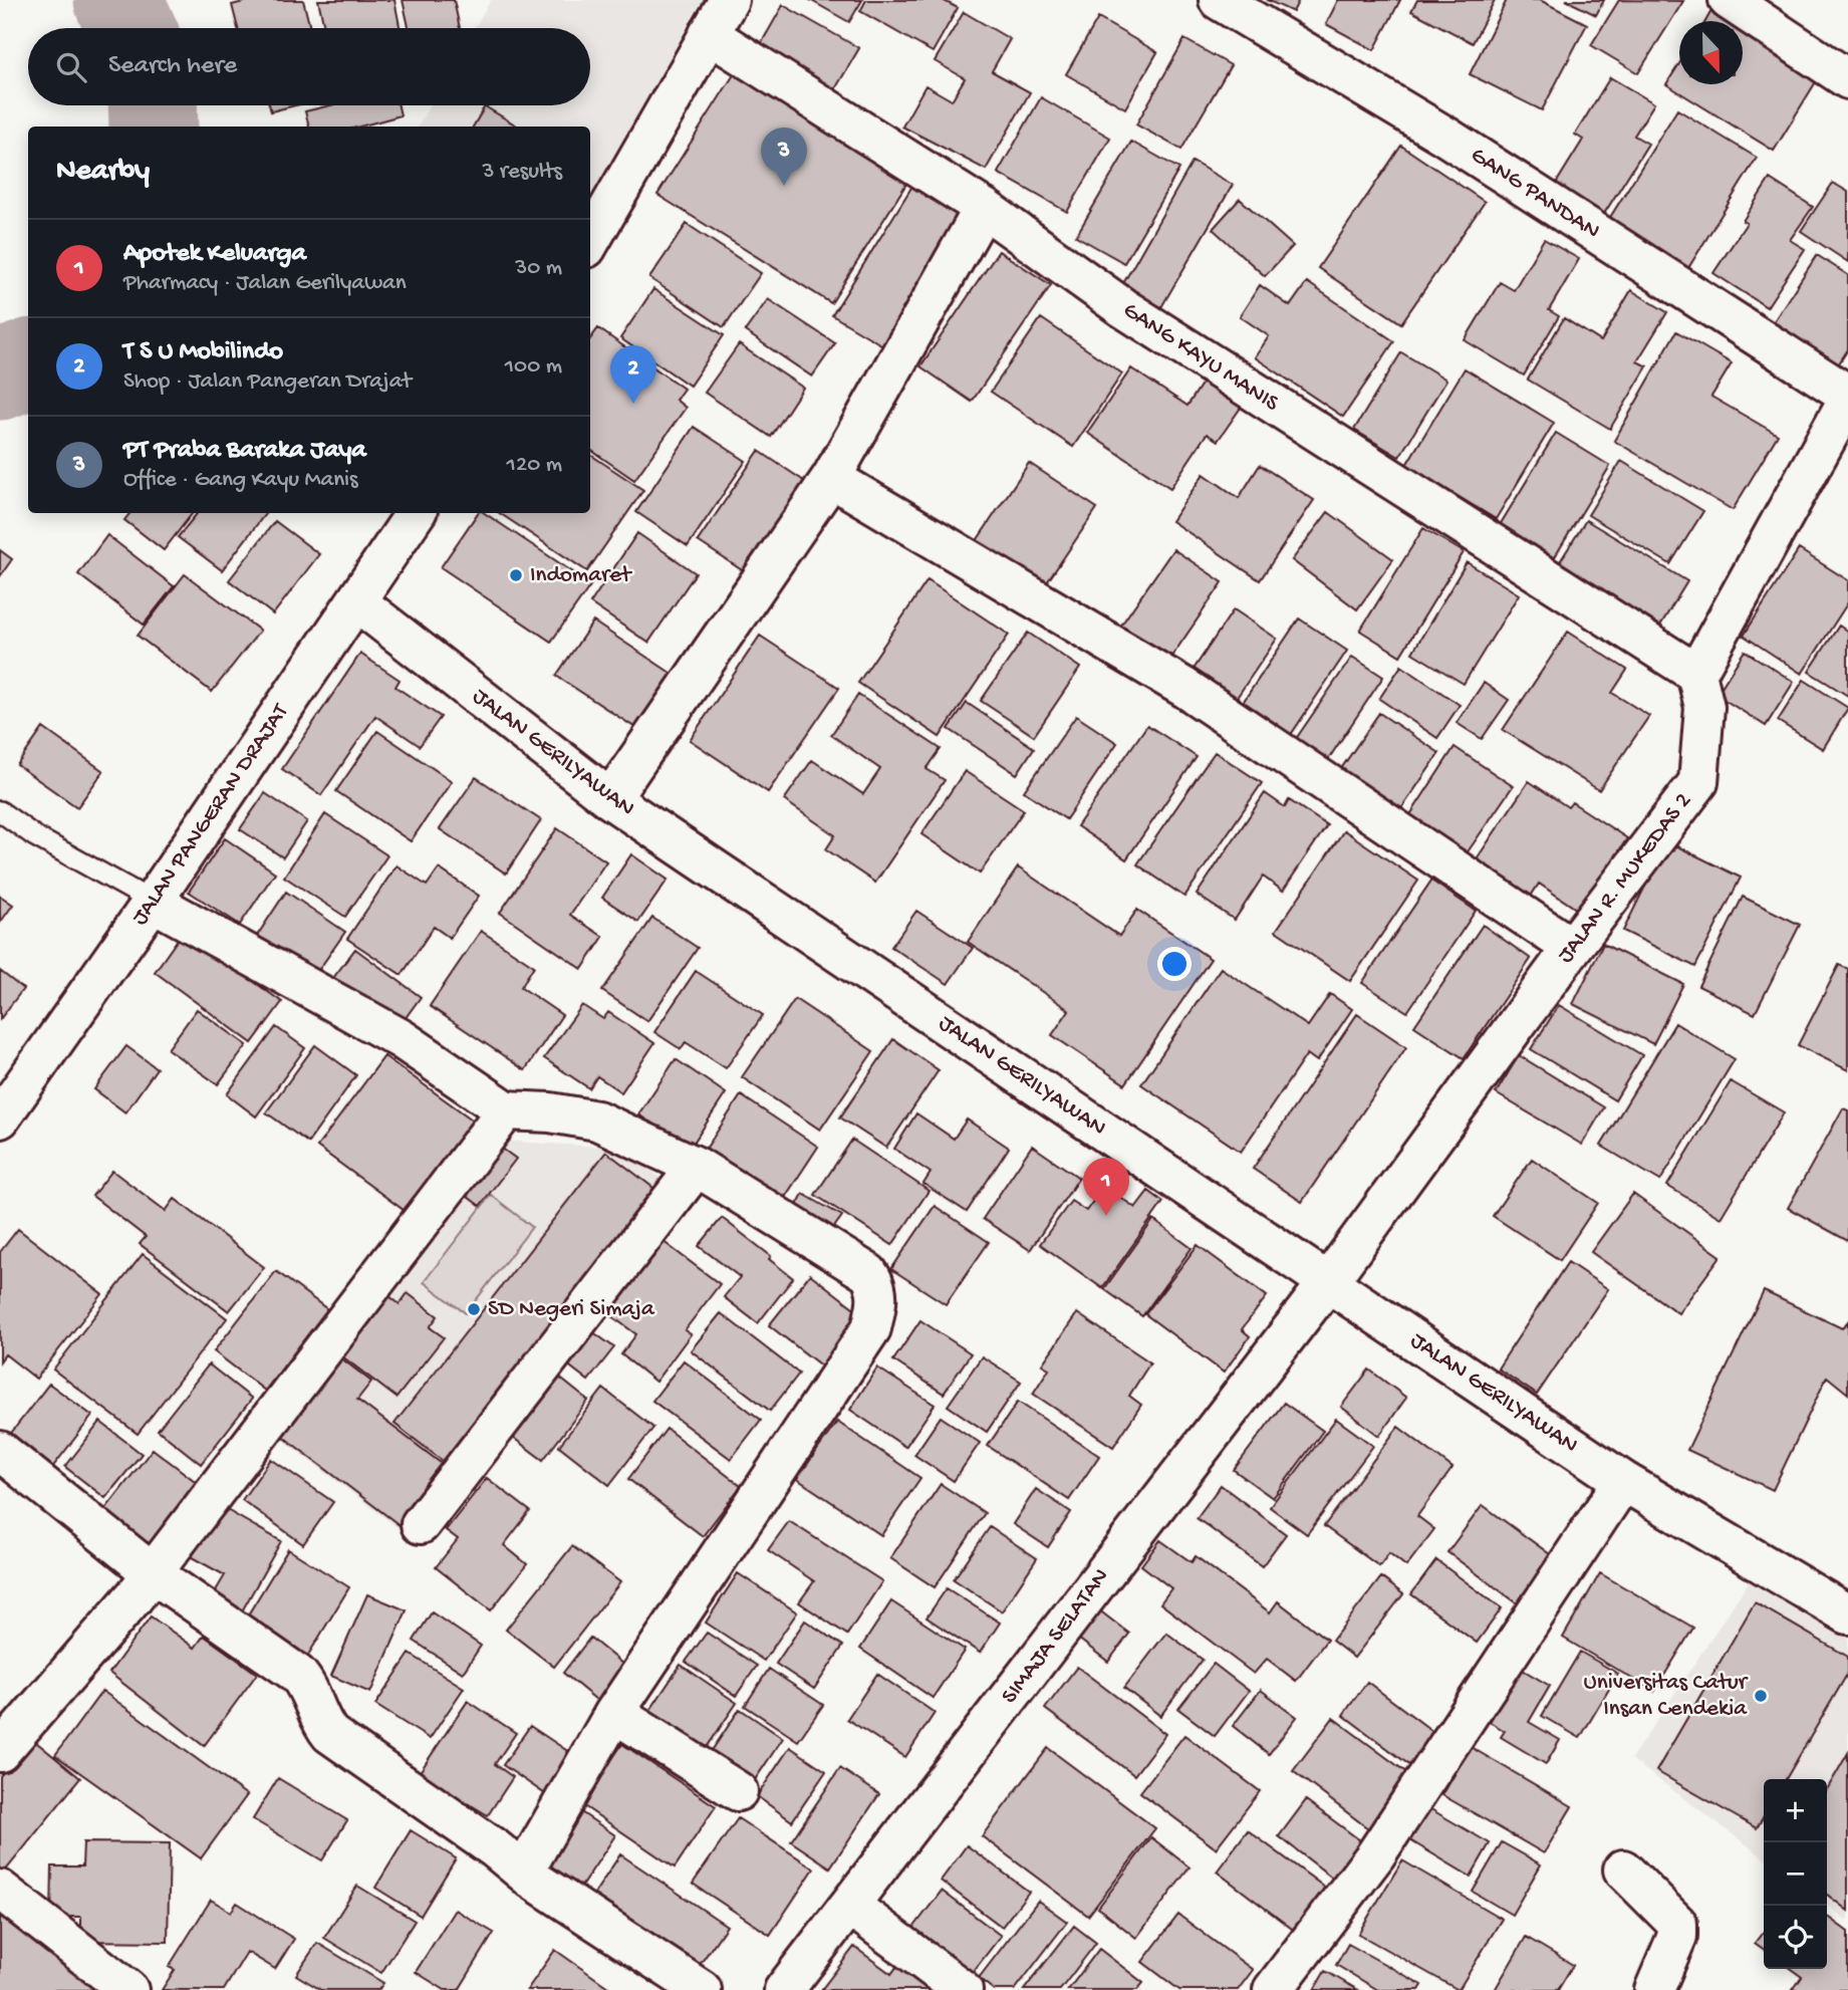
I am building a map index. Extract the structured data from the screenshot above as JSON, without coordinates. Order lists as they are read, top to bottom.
{
  "streets": {
    "street": [
      "GANG PANDAN",
      "GANG KAYU MANIS",
      "JALAN GERILYAWAN",
      "JALAN PANGERAN DRAJAT",
      "JALAN R. MUKEDAS 2",
      "SIMAJA SELATAN"
    ]
  },
  "crossings": [
    ["GANG KAYU MANIS", "JALAN R. MUKEDAS 2"],
    ["JALAN GERILYAWAN", "JALAN PANGERAN DRAJAT"],
    ["JALAN GERILYAWAN", "JALAN R. MUKEDAS 2"],
    ["JALAN GERILYAWAN", "SIMAJA SELATAN"],
    ["JALAN R. MUKEDAS 2", "SIMAJA SELATAN"]
  ],
  "places": ["Indomaret", "SD Negeri Simaja", "Universitas Catur Insan Cendekia"],
  "north": "bottom",
  "page": {
    "search": "Search here",
    "heading": ["Nearby", "3 results"],
    "pins": ["3", "2", "1"],
    "list": [
      {
        "mark": "1",
        "name": "Apotek Keluarga",
        "note": "Pharmacy · Jalan Gerilyawan",
        "value": "30 m"
      },
      {
        "mark": "2",
        "name": "T S U Mobilindo",
        "note": "Shop · Jalan Pangeran Drajat",
        "value": "100 m"
      },
      {
        "mark": "3",
        "name": "PT Praba Baraka Jaya",
        "note": "Office · Gang Kayu Manis",
        "value": "120 m"
      }
    ],
    "map_buttons": ["+", "−"]
  }
}
